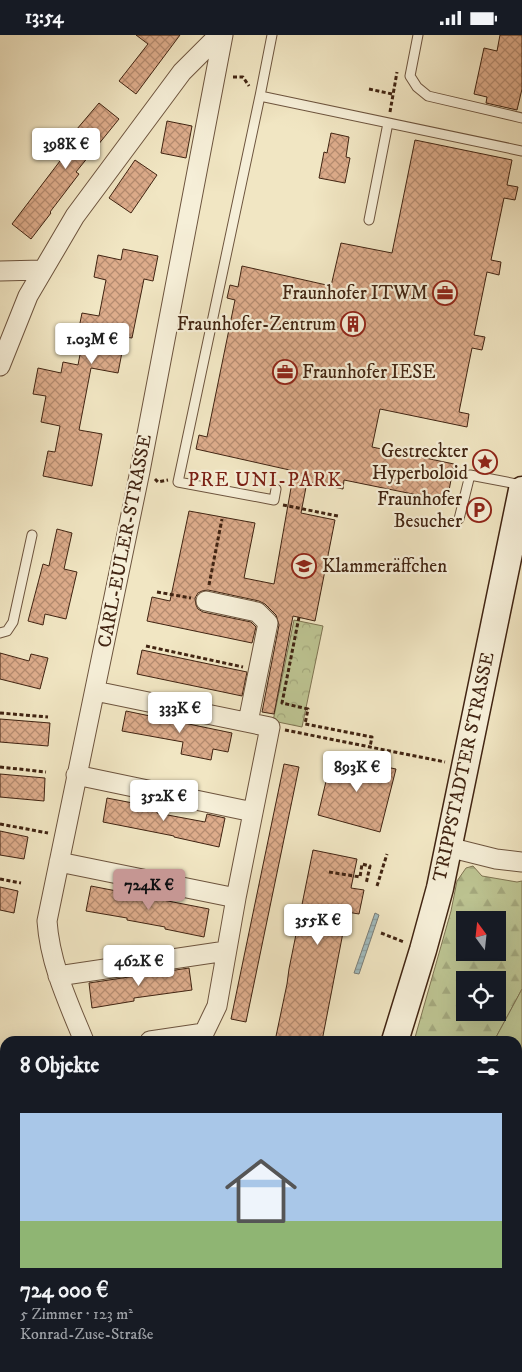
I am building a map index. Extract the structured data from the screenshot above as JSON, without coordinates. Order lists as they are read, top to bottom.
{
  "streets": {
    "main road": ["TRIPPSTADTER STRASSE"],
    "street": ["CARL-EULER-STRASSE"]
  },
  "districts": ["PRE UNI-PARK"],
  "places": {
    "office": ["Fraunhofer ITWM", "Fraunhofer IESE"],
    "building": ["Fraunhofer-Zentrum"],
    "place": ["Gestreckter Hyperboloid"],
    "parking": ["Fraunhofer Besucher"],
    "school or university": ["Klammeräffchen"]
  },
  "north": "top",
  "page": {
    "status": "13:54",
    "price": [
      "398K €",
      "1.03M €",
      "333K €",
      "893K €",
      "352K €",
      "724K €",
      "355K €",
      "462K €"
    ],
    "heading": "8 Objekte",
    "list": [
      {
        "name": "724 000 €",
        "note": "5 Zimmer · 123 m² · Konrad-Zuse-Straße"
      }
    ]
  }
}
